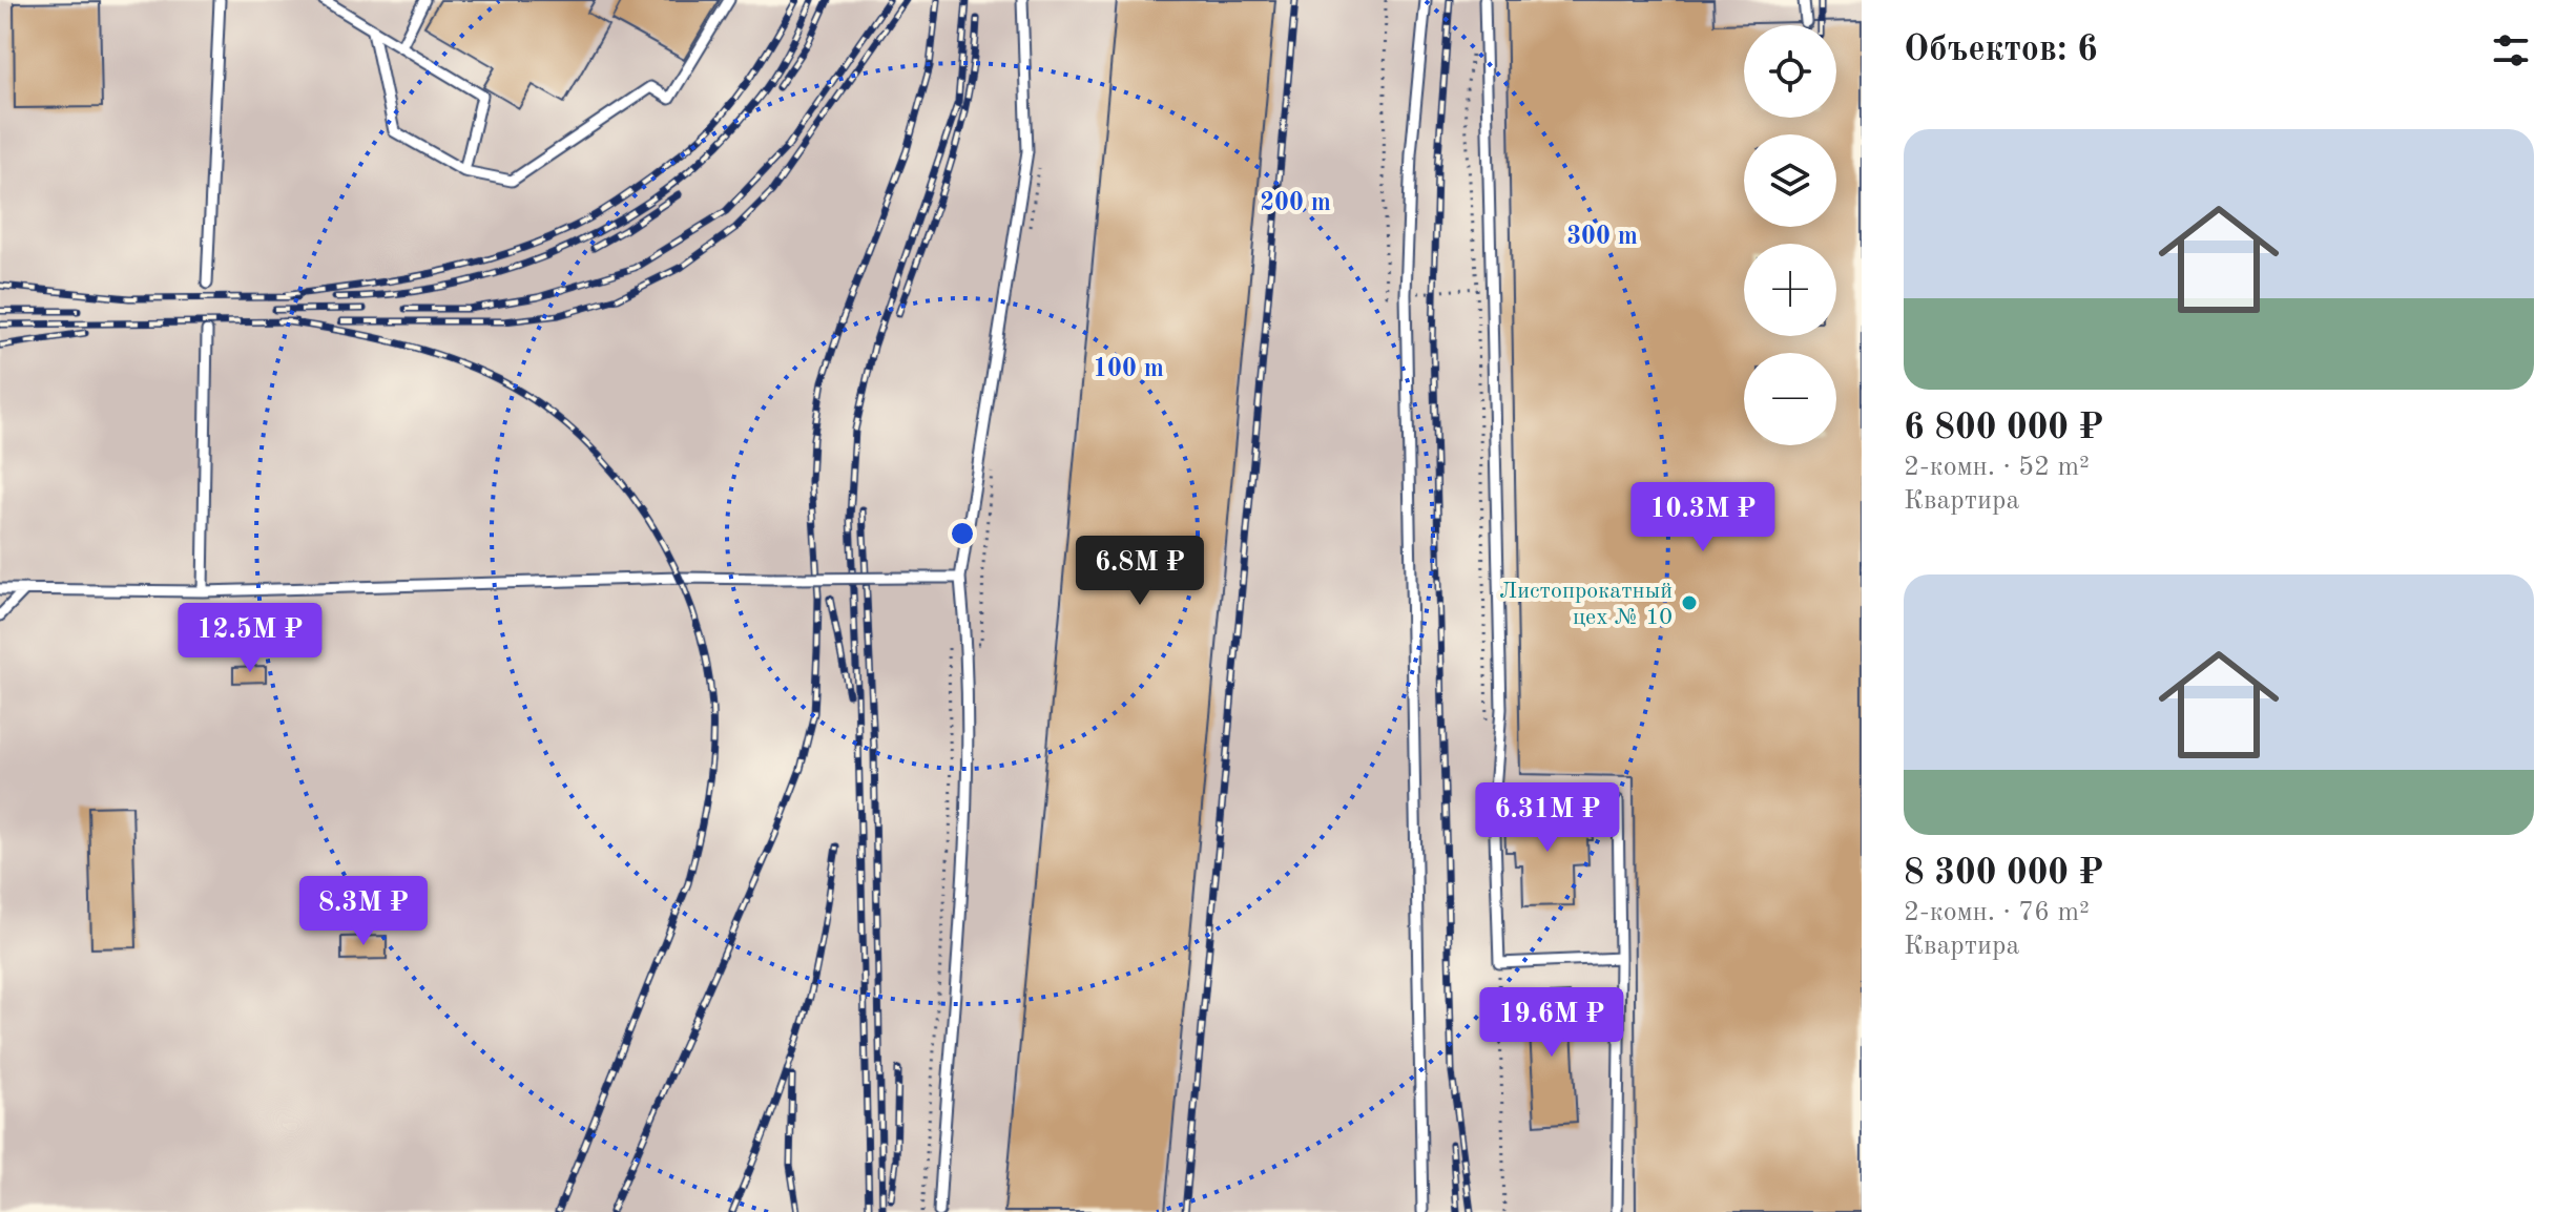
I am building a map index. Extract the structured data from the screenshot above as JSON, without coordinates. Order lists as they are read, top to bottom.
{
  "places": ["Листопрокатный цех № 10"],
  "page": {
    "heading": "Объектов: 6",
    "map_buttons": ["+", "−"],
    "list": [
      {
        "name": "6 800 000 ₽",
        "note": "2-комн. · 52 m² · Квартира"
      },
      {
        "name": "8 300 000 ₽",
        "note": "2-комн. · 76 m² · Квартира"
      }
    ],
    "price": [
      "10.3M ₽",
      "6.8M ₽",
      "12.5M ₽",
      "6.31M ₽",
      "8.3M ₽",
      "19.6M ₽"
    ]
  },
  "rings": ["200 m", "300 m", "100 m"]
}
